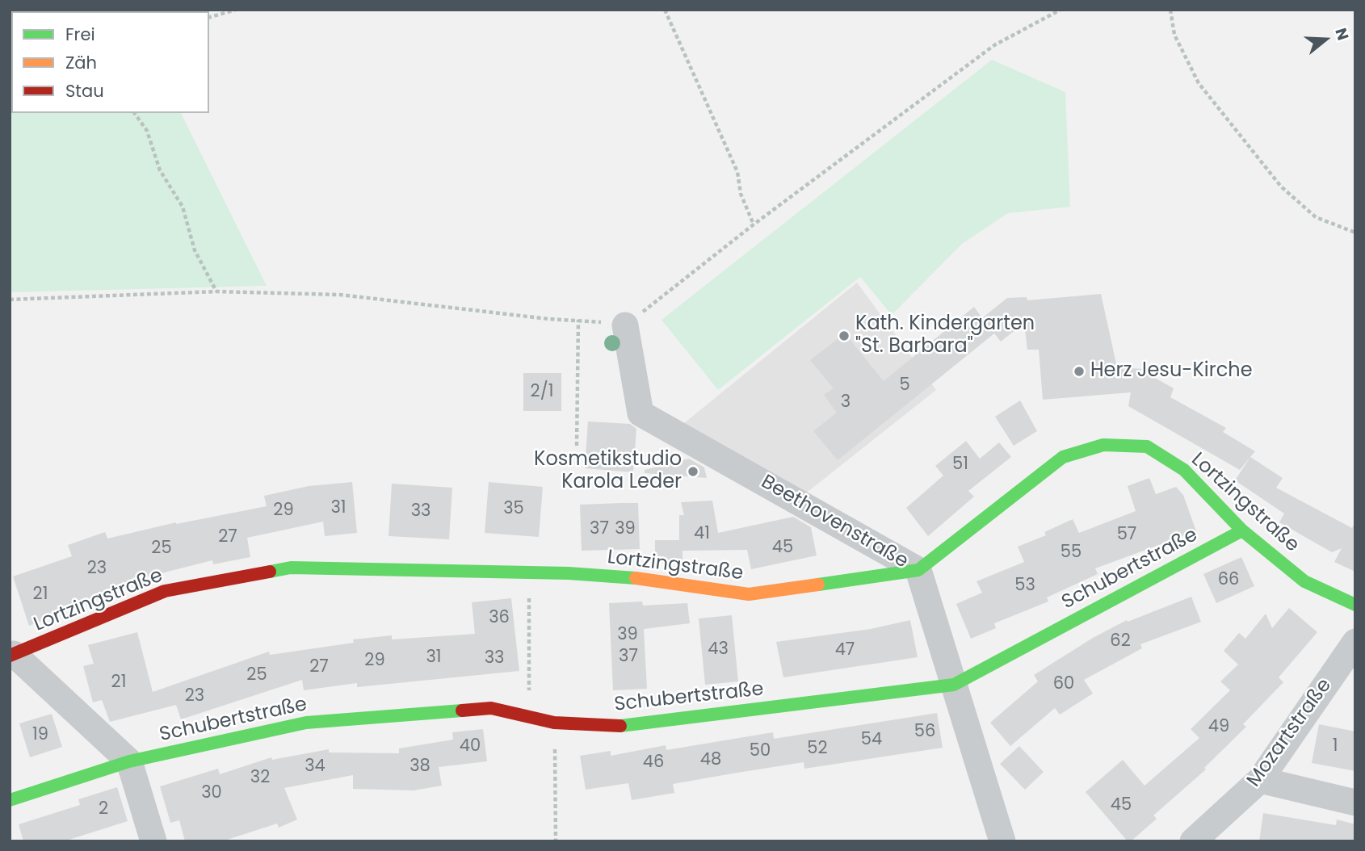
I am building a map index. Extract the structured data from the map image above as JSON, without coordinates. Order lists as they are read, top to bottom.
{
  "streets": {
    "street": [
      "Lortzingstraße",
      "Beethovenstraße",
      "Schubertstraße",
      "Mozartstraße"
    ]
  },
  "crossings": [
    ["Lortzingstraße", "Beethovenstraße"],
    ["Lortzingstraße", "Schubertstraße"],
    ["Beethovenstraße", "Schubertstraße"]
  ],
  "places": ["Kath. Kindergarten \"St. Barbara\"", "Herz Jesu-Kirche", "Kosmetikstudio Karola Leder"],
  "house_numbers": [
    "5",
    "2/1",
    "3",
    "51",
    "31",
    "35",
    "29",
    "33",
    "37",
    "39",
    "41",
    "57",
    "27",
    "45",
    "25",
    "55",
    "23",
    "66",
    "53",
    "21",
    "36",
    "39",
    "62",
    "43",
    "47",
    "37",
    "31",
    "33",
    "29",
    "27",
    "25",
    "21",
    "60",
    "23",
    "49",
    "56",
    "19",
    "54",
    "40",
    "1",
    "52",
    "50",
    "48",
    "46",
    "34",
    "38",
    "32",
    "30",
    "45",
    "2"
  ],
  "legend": ["Frei", "Zäh", "Stau"],
  "north": "right"
}
